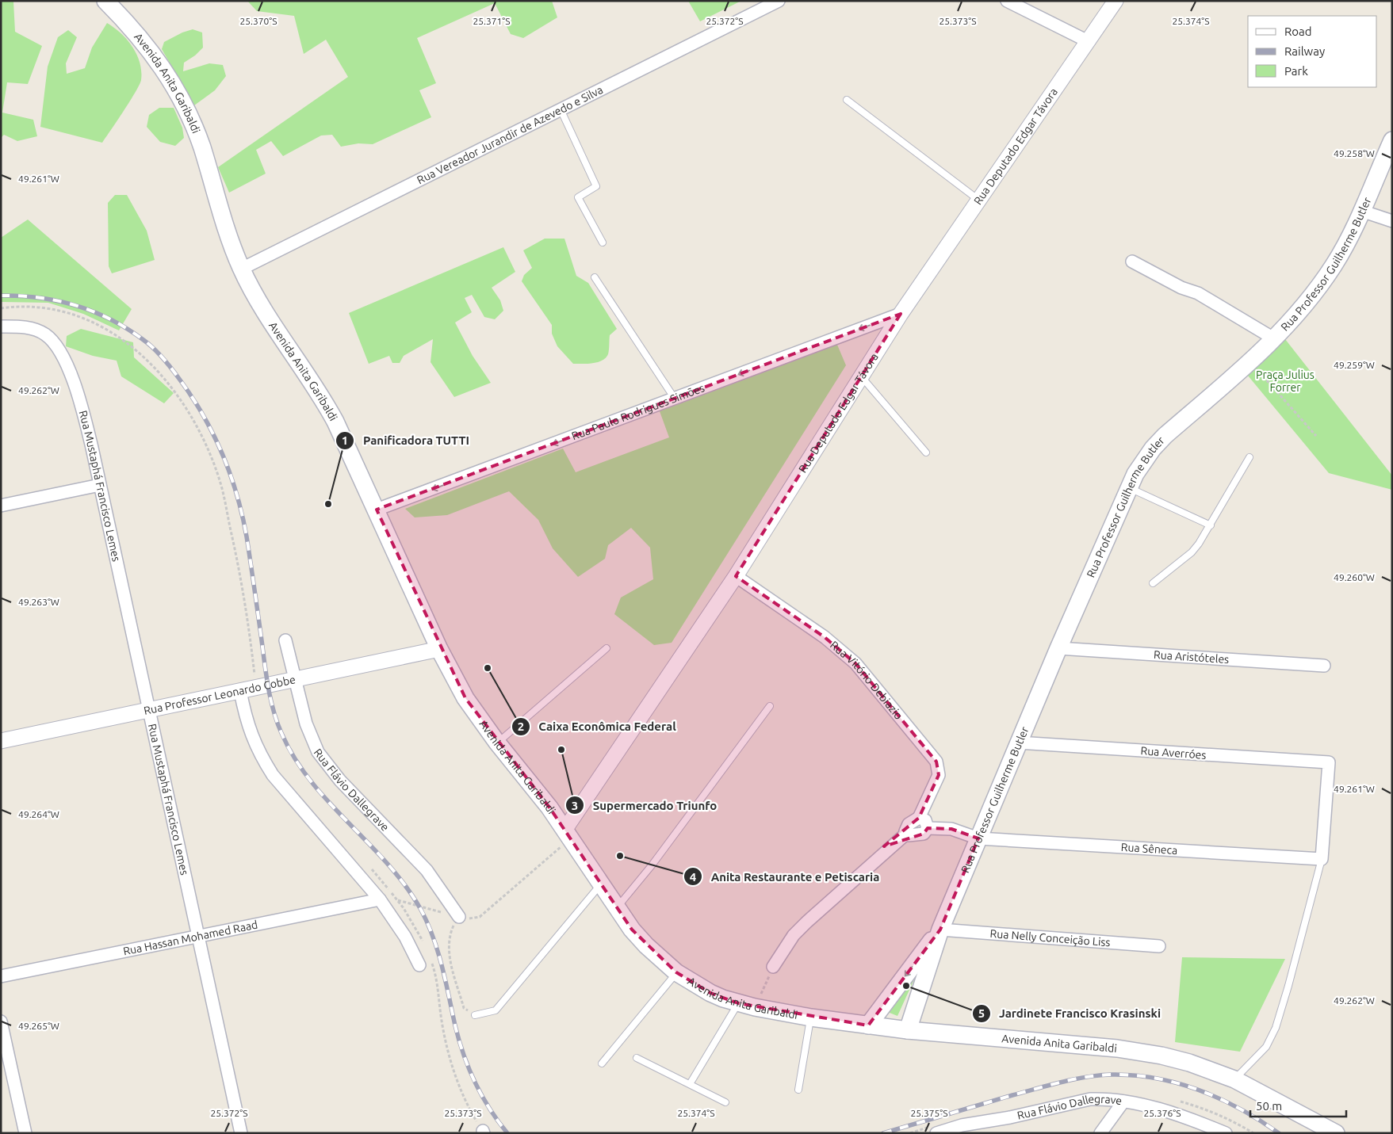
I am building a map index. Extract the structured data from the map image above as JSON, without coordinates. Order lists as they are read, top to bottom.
{
  "streets": {
    "main road": ["Avenida Anita Garibaldi", "Rua Professor Guilherme Butler"],
    "street": [
      "Rua Vereador Jurandir de Azevedo e Silva",
      "Rua Deputado Edgar Távora",
      "Rua Paulo Rodrigues Simões",
      "Rua Mustaphá Francisco Lemes",
      "Rua Aristóteles",
      "Rua Vitório Debiazio",
      "Rua Professor Leonardo Cobbe",
      "Rua Averróes",
      "Rua Flávio Dallegrave",
      "Rua Sêneca",
      "Rua Nelly Conceição Liss",
      "Rua Hassan Mohamed Raad"
    ]
  },
  "crossings": [
    ["Avenida Anita Garibaldi", "Rua Vereador Jurandir de Azevedo e Silva"],
    ["Avenida Anita Garibaldi", "Rua Deputado Edgar Távora"],
    ["Avenida Anita Garibaldi", "Rua Professor Guilherme Butler"],
    ["Avenida Anita Garibaldi", "Rua Paulo Rodrigues Simões"],
    ["Avenida Anita Garibaldi", "Rua Professor Leonardo Cobbe"],
    ["Rua Deputado Edgar Távora", "Rua Paulo Rodrigues Simões"],
    ["Rua Deputado Edgar Távora", "Rua Vitório Debiazio"],
    ["Rua Professor Guilherme Butler", "Rua Aristóteles"],
    ["Rua Professor Guilherme Butler", "Rua Averróes"],
    ["Rua Professor Guilherme Butler", "Rua Sêneca"],
    ["Rua Professor Guilherme Butler", "Rua Nelly Conceição Liss"],
    ["Rua Mustaphá Francisco Lemes", "Rua Professor Leonardo Cobbe"],
    ["Rua Mustaphá Francisco Lemes", "Rua Hassan Mohamed Raad"],
    ["Rua Professor Leonardo Cobbe", "Rua Flávio Dallegrave"],
    ["Rua Averróes", "Rua Sêneca"]
  ],
  "one_way": ["Rua Paulo Rodrigues Simões"],
  "parks": ["Praça Julius Forrer"],
  "places": [
    "Panificadora TUTTI",
    "Caixa Econômica Federal",
    "Supermercado Triunfo",
    "Anita Restaurante e Petiscaria",
    "Jardinete Francisco Krasinski"
  ],
  "legend": ["Road", "Railway", "Park"],
  "scale_bar": "50 m",
  "coordinates": [
    "25.370°S",
    "25.372°S",
    "25.373°S",
    "25.374°S",
    "25.371°S",
    "49.258°W",
    "49.261°W",
    "49.259°W",
    "49.262°W",
    "49.260°W",
    "49.263°W",
    "49.264°W",
    "49.265°W",
    "25.375°S",
    "25.376°S"
  ]
}
